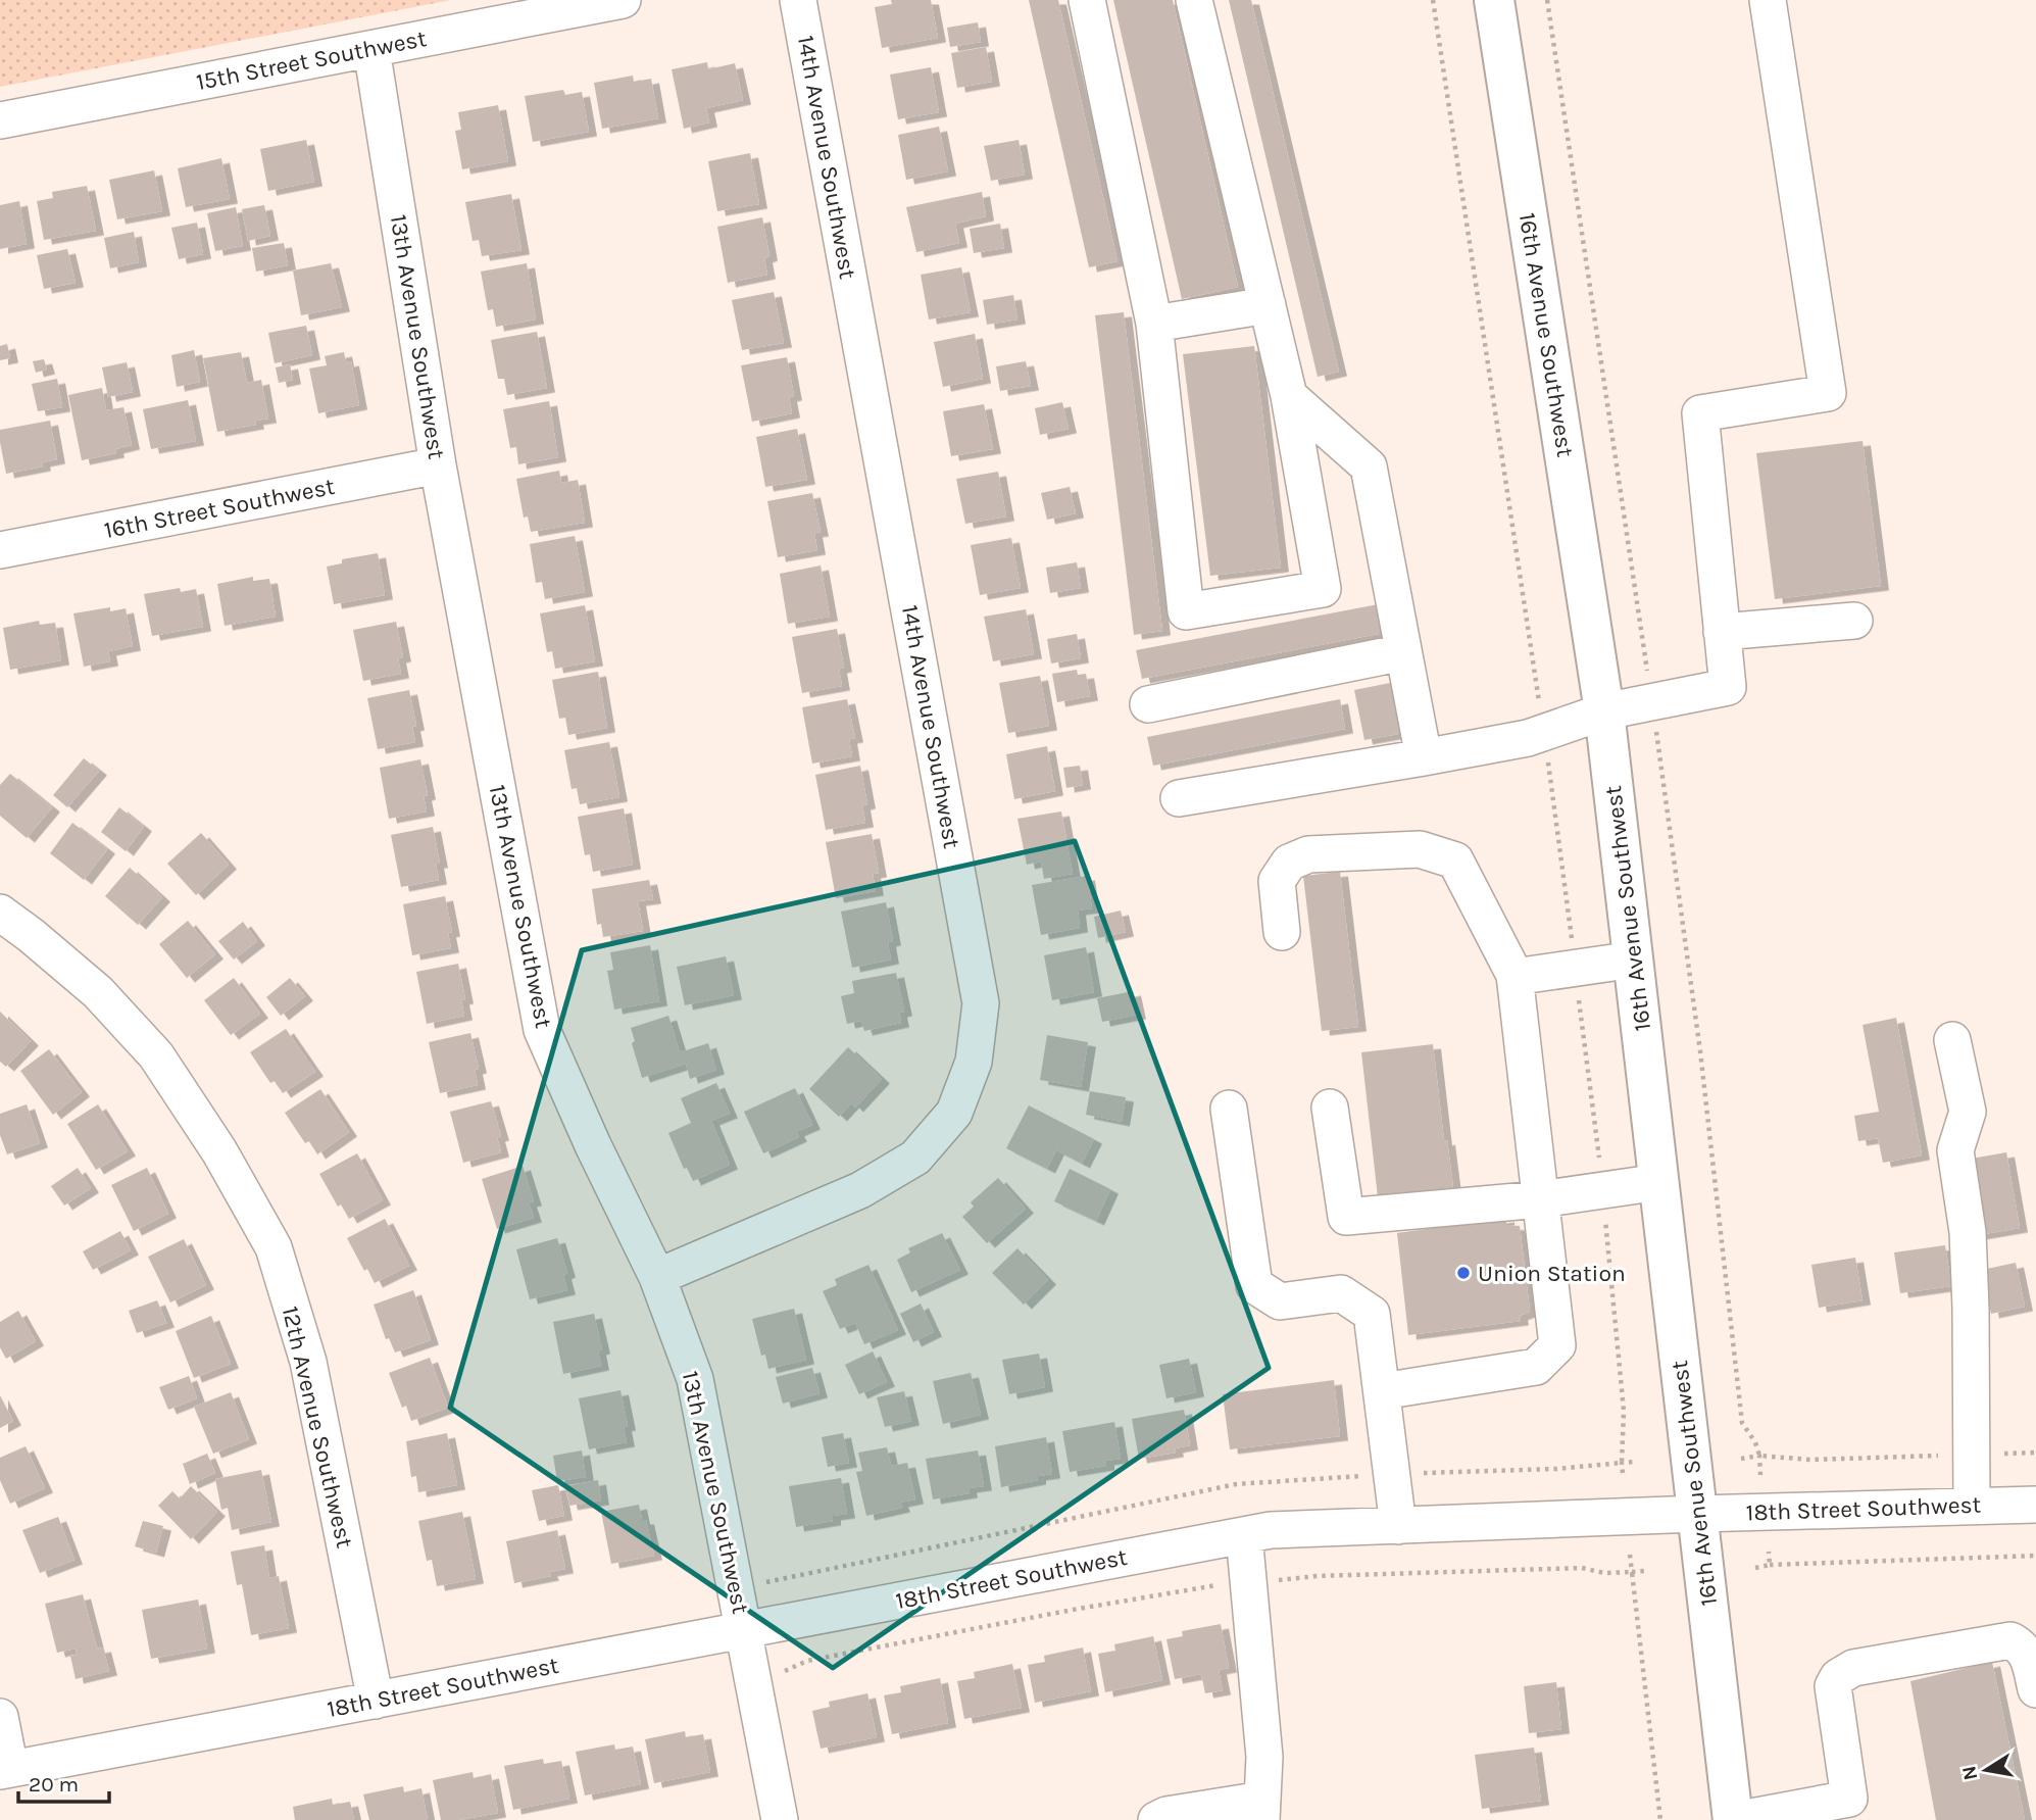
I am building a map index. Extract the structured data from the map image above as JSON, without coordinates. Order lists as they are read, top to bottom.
{
  "streets": {
    "main road": ["16th Avenue Southwest"],
    "street": [
      "15th Street Southwest",
      "14th Avenue Southwest",
      "13th Avenue Southwest",
      "16th Street Southwest",
      "12th Avenue Southwest",
      "18th Street Southwest"
    ]
  },
  "crossings": [
    ["15th Street Southwest", "13th Avenue Southwest"],
    ["14th Avenue Southwest", "13th Avenue Southwest"],
    ["16th Avenue Southwest", "18th Street Southwest"],
    ["13th Avenue Southwest", "16th Street Southwest"],
    ["13th Avenue Southwest", "18th Street Southwest"],
    ["12th Avenue Southwest", "18th Street Southwest"]
  ],
  "places": ["Union Station"],
  "scale_bar": "20 m",
  "north": "left"
}
